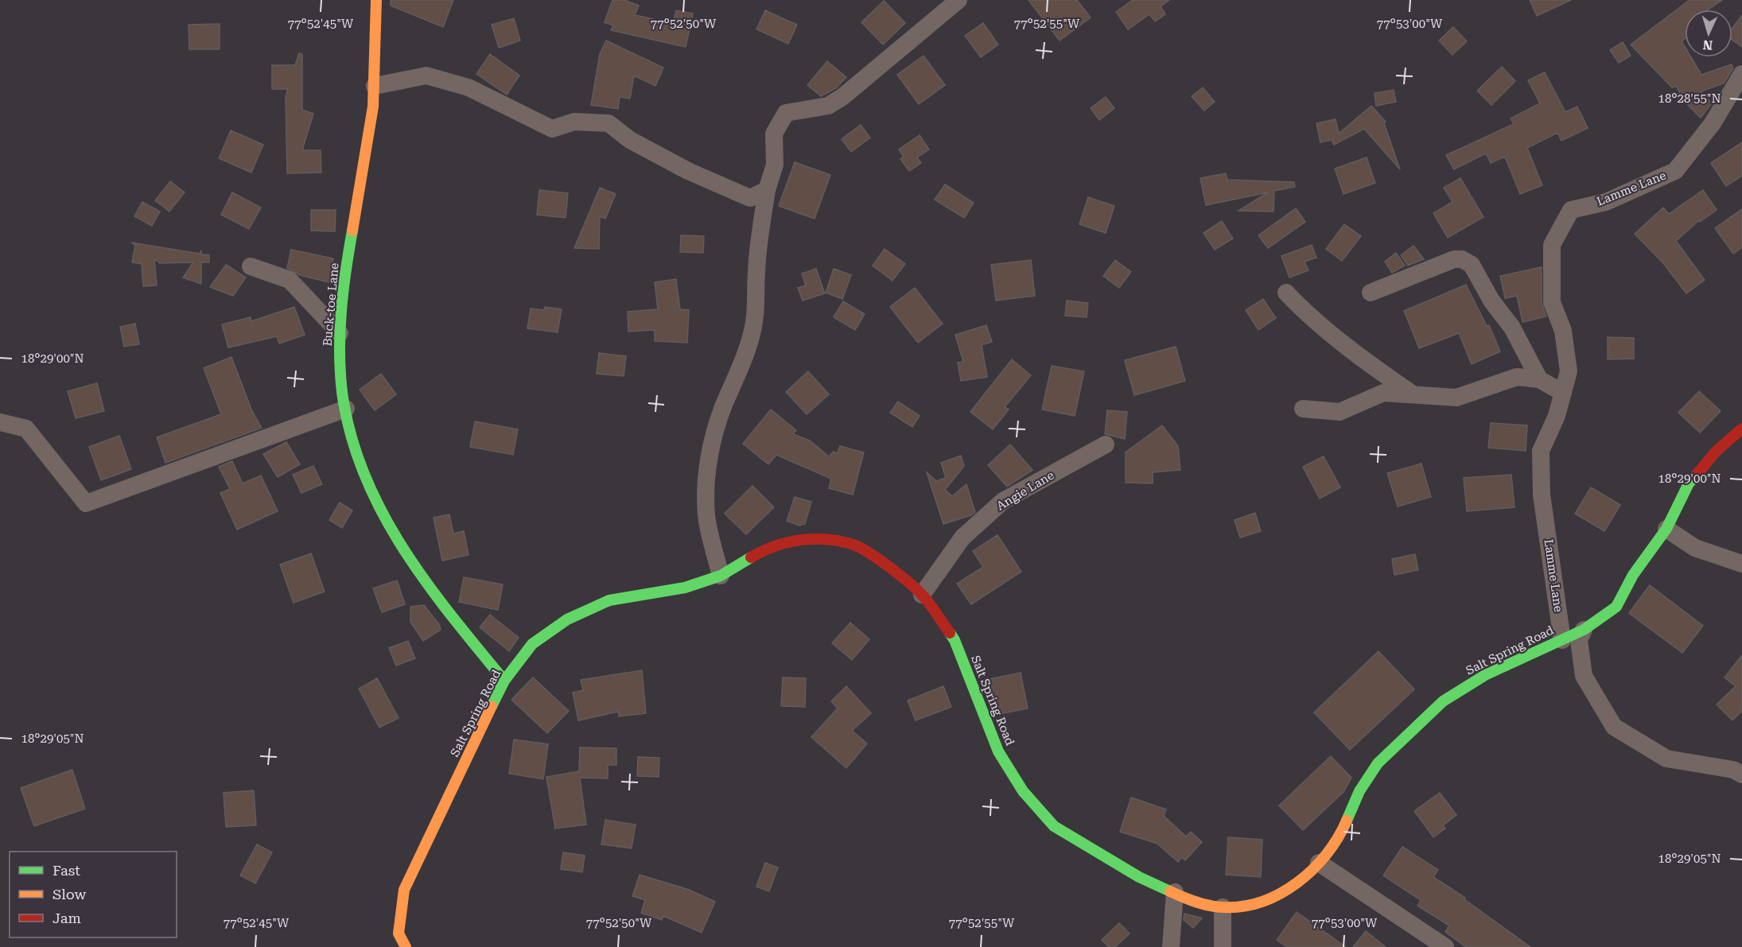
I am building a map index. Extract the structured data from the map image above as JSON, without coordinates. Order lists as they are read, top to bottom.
{
  "streets": {
    "street": [
      "Lamme Lane",
      "Buck-toe Lane",
      "Angie Lane",
      "Salt Spring Road"
    ]
  },
  "crossings": [
    ["Lamme Lane", "Salt Spring Road"],
    ["Buck-toe Lane", "Salt Spring Road"],
    ["Angie Lane", "Salt Spring Road"]
  ],
  "legend": ["Fast", "Slow", "Jam"],
  "north": "bottom",
  "coordinates": [
    "77°52'45\"W",
    "77°52'50\"W",
    "77°52'55\"W",
    "77°53'00\"W",
    "18°28'55\"N",
    "18°29'00\"N",
    "18°29'05\"N"
  ]
}
